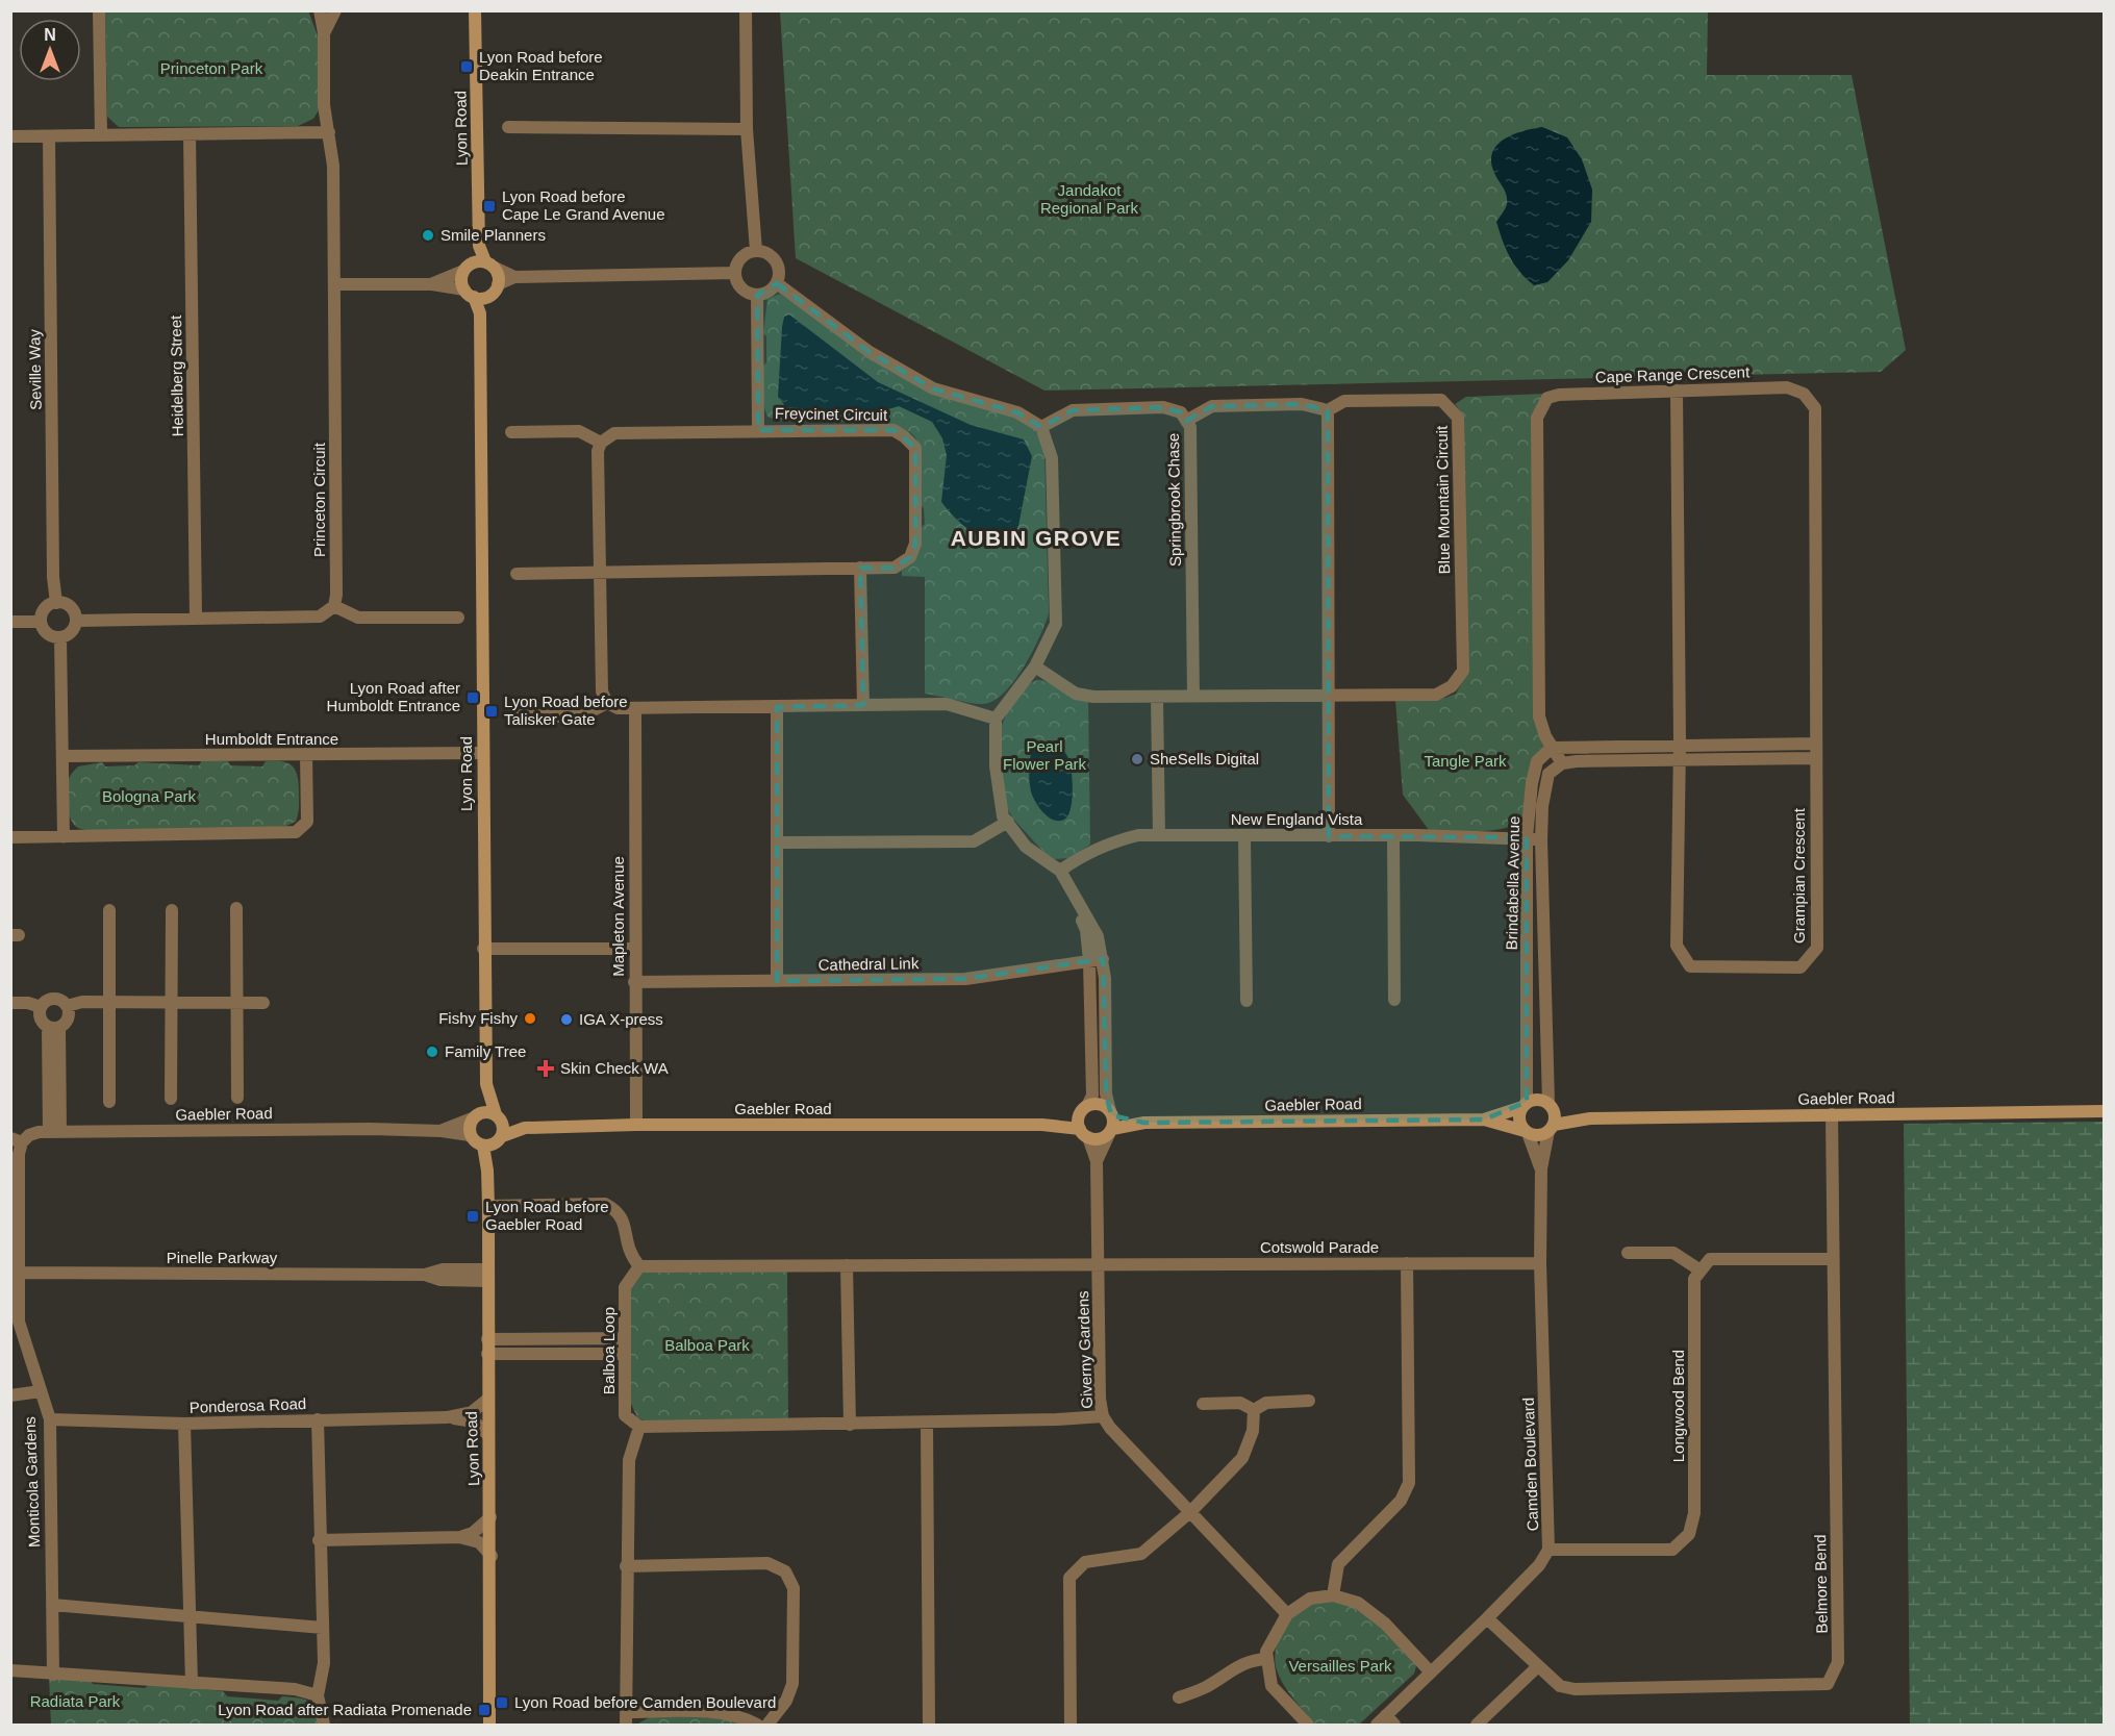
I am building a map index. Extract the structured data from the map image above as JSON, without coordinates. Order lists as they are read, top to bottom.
{
  "streets": {
    "street": [
      "Lyon Road",
      "Seville Way",
      "Cape Range Crescent",
      "Heidelberg Street",
      "Freycinet Circuit",
      "Princeton Circuit",
      "Springbrook Chase",
      "Blue Mountain Circuit",
      "Humboldt Entrance",
      "New England Vista",
      "Grampian Crescent",
      "Brindabella Avenue",
      "Mapleton Avenue",
      "Cathedral Link",
      "Gaebler Road",
      "Cotswold Parade",
      "Pinelle Parkway",
      "Giverny Gardens",
      "Balboa Loop",
      "Ponderosa Road",
      "Longwood Bend",
      "Camden Boulevard",
      "Monticola Gardens",
      "Belmore Bend"
    ]
  },
  "crossings": [
    ["Lyon Road", "Humboldt Entrance"],
    ["Lyon Road", "Gaebler Road"],
    ["Lyon Road", "Pinelle Parkway"],
    ["Lyon Road", "Ponderosa Road"],
    ["Cape Range Crescent", "Grampian Crescent"],
    ["Cape Range Crescent", "Brindabella Avenue"],
    ["Springbrook Chase", "Blue Mountain Circuit"],
    ["New England Vista", "Brindabella Avenue"],
    ["Brindabella Avenue", "Gaebler Road"],
    ["Brindabella Avenue", "Camden Boulevard"],
    ["Mapleton Avenue", "Cathedral Link"],
    ["Mapleton Avenue", "Gaebler Road"],
    ["Gaebler Road", "Giverny Gardens"],
    ["Gaebler Road", "Camden Boulevard"],
    ["Gaebler Road", "Monticola Gardens"],
    ["Gaebler Road", "Belmore Bend"],
    ["Cotswold Parade", "Giverny Gardens"],
    ["Cotswold Parade", "Camden Boulevard"],
    ["Pinelle Parkway", "Monticola Gardens"],
    ["Ponderosa Road", "Monticola Gardens"],
    ["Longwood Bend", "Camden Boulevard"],
    ["Camden Boulevard", "Belmore Bend"]
  ],
  "districts": ["AUBIN GROVE"],
  "parks": [
    "Princeton Park",
    "Jandakot Regional Park",
    "Pearl Flower Park",
    "Tangle Park",
    "Bologna Park",
    "Balboa Park",
    "Versailles Park",
    "Radiata Park"
  ],
  "places": {
    "transit": [
      "Lyon Road before Deakin Entrance",
      "Lyon Road before Cape Le Grand Avenue",
      "Lyon Road after Humboldt Entrance",
      "Lyon Road before Talisker Gate",
      "Lyon Road before Gaebler Road",
      "Lyon Road before Camden Boulevard",
      "Lyon Road after Radiata Promenade"
    ],
    "other": [
      "Smile Planners",
      "SheSells Digital",
      "Fishy Fishy",
      "IGA X-press",
      "Family Tree"
    ],
    "health": ["Skin Check WA"]
  },
  "north": "top"
}
